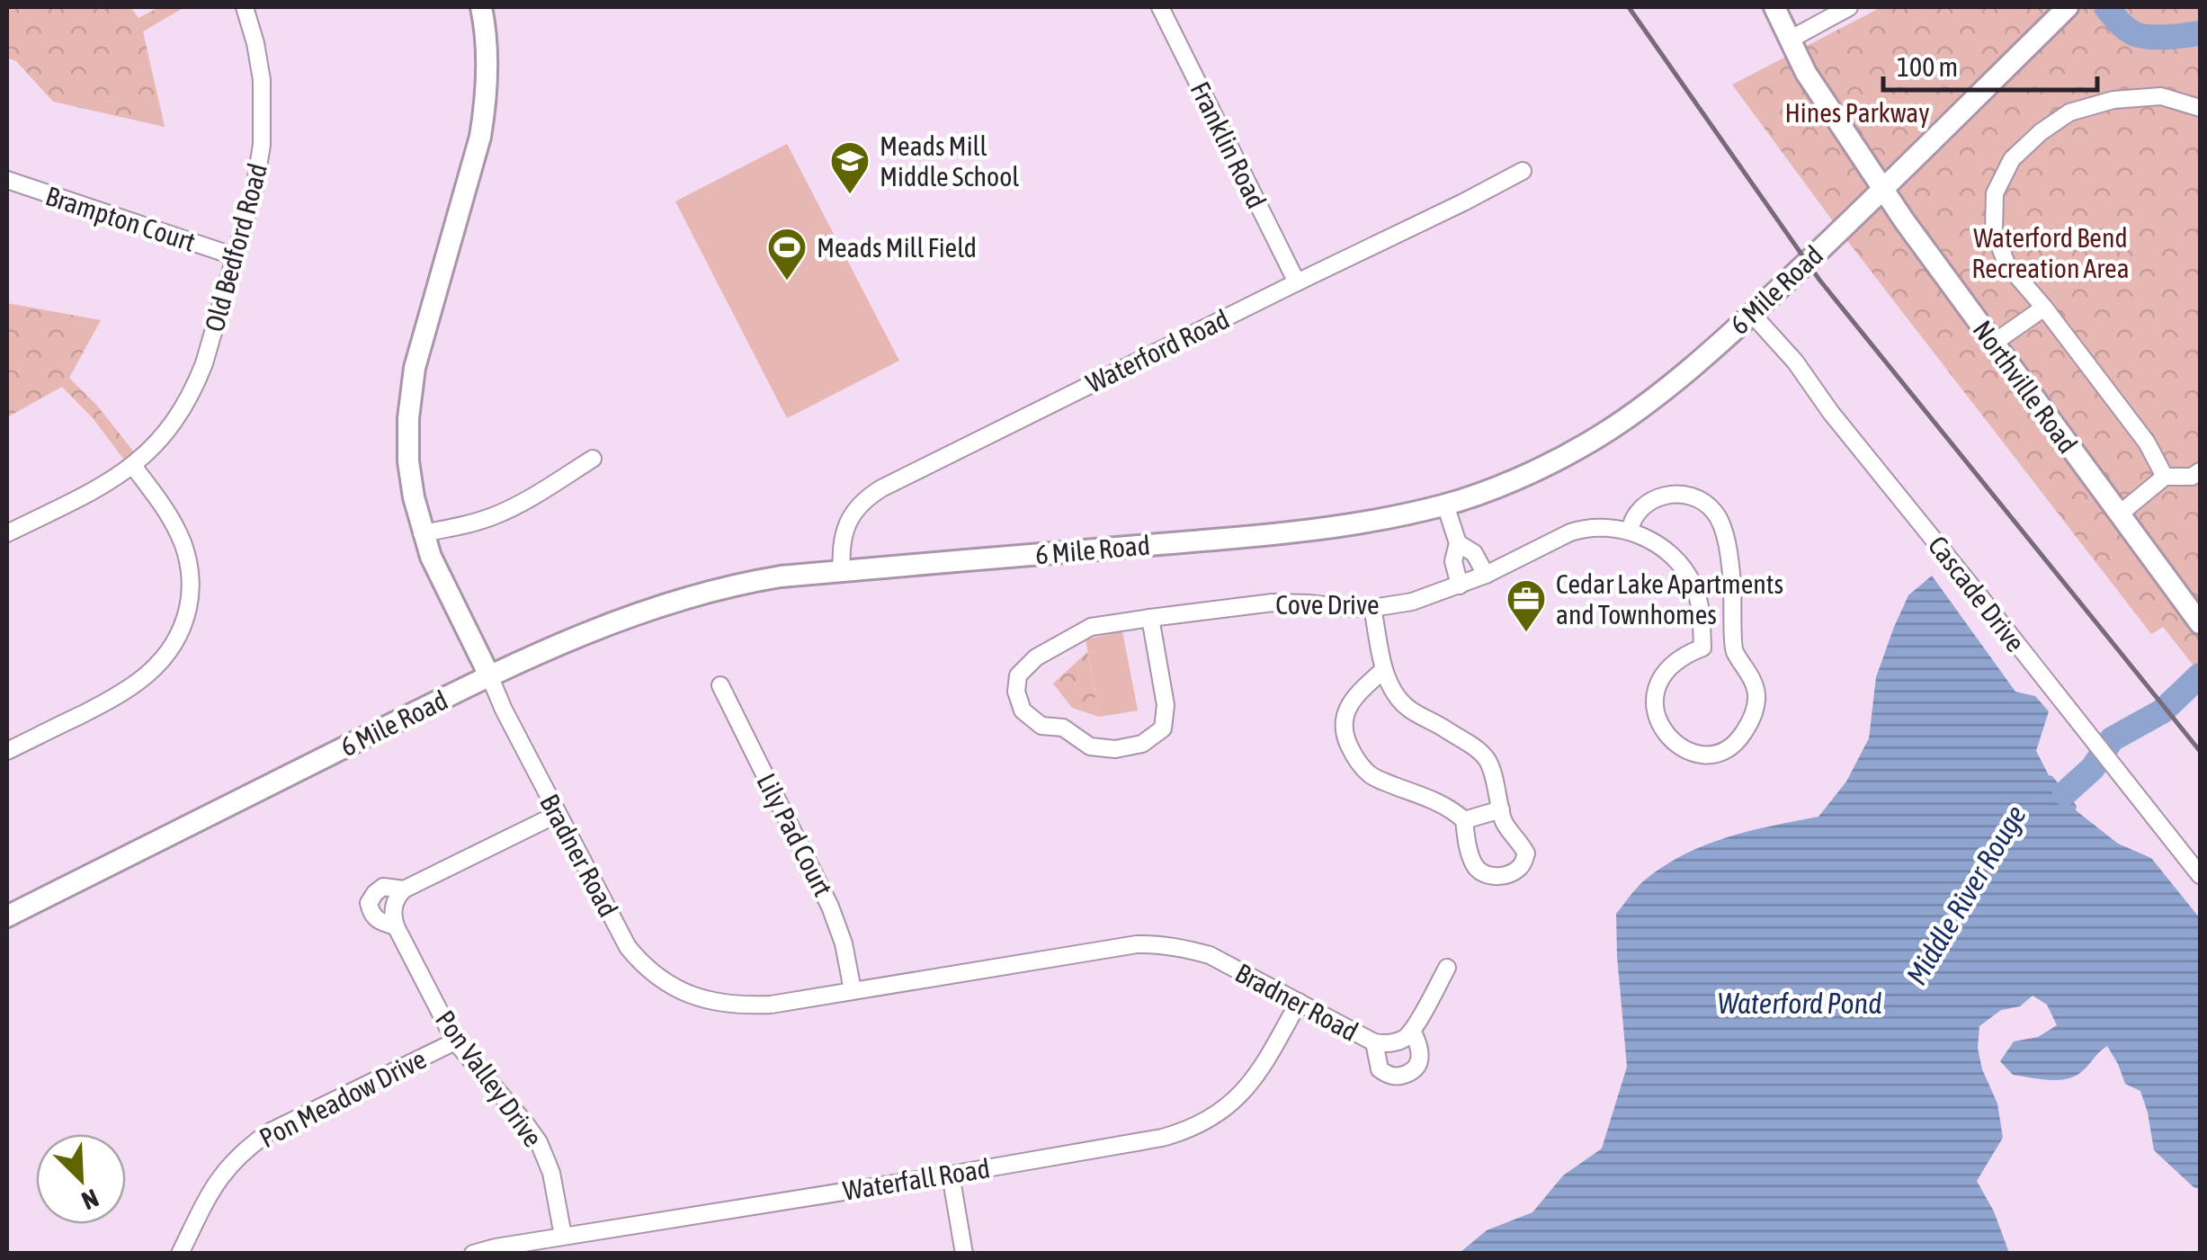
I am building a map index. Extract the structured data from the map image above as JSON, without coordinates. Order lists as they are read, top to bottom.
{
  "streets": {
    "street": [
      "Franklin Road",
      "Brampton Court",
      "Old Bedford Road",
      "6 Mile Road",
      "Waterford Road",
      "Northville Road",
      "Cascade Drive",
      "Cove Drive",
      "Lily Pad Court",
      "Bradner Road",
      "Pon Valley Drive",
      "Pon Meadow Drive",
      "Waterfall Road"
    ]
  },
  "crossings": [
    ["Franklin Road", "Waterford Road"],
    ["Brampton Court", "Old Bedford Road"],
    ["6 Mile Road", "Waterford Road"],
    ["6 Mile Road", "Northville Road"],
    ["6 Mile Road", "Cascade Drive"],
    ["6 Mile Road", "Bradner Road"],
    ["Lily Pad Court", "Bradner Road"],
    ["Bradner Road", "Pon Valley Drive"],
    ["Bradner Road", "Waterfall Road"],
    ["Pon Valley Drive", "Pon Meadow Drive"],
    ["Pon Valley Drive", "Waterfall Road"]
  ],
  "water": ["Middle River Rouge", "Waterford Pond"],
  "parks": ["Hines Parkway", "Waterford Bend Recreation Area"],
  "places": {
    "school or university": ["Meads Mill Middle School"],
    "sports": ["Meads Mill Field"],
    "office": ["Cedar Lake Apartments and Townhomes"]
  },
  "scale_bar": "100 m",
  "north": "bottom right"
}
